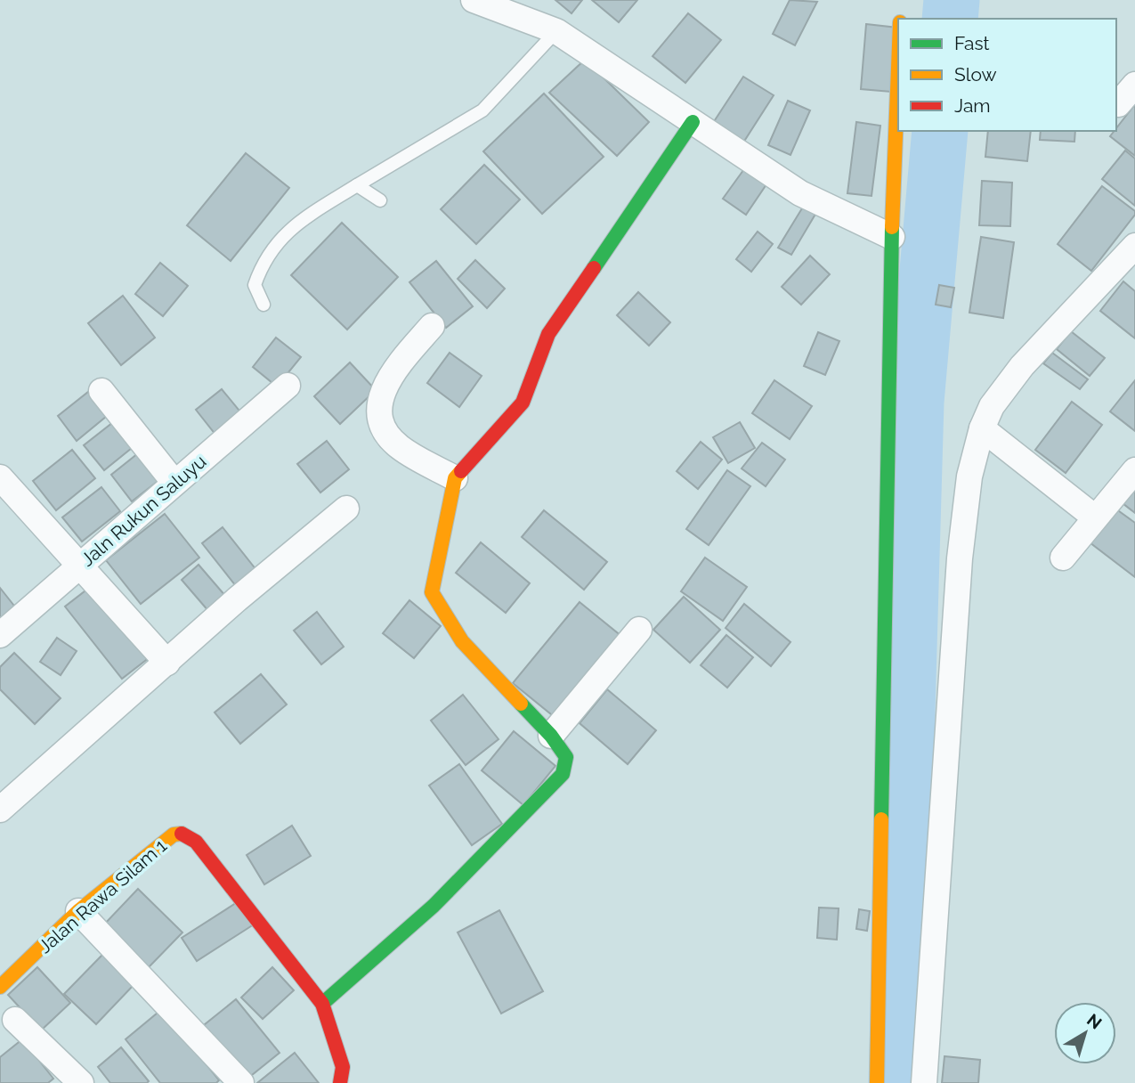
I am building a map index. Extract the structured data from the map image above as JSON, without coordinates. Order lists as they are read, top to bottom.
{
  "streets": {
    "street": ["Jaln Rukun Saluyu", "Jalan Rawa Silam 1"]
  },
  "legend": ["Fast", "Slow", "Jam"],
  "north": "top right"
}
